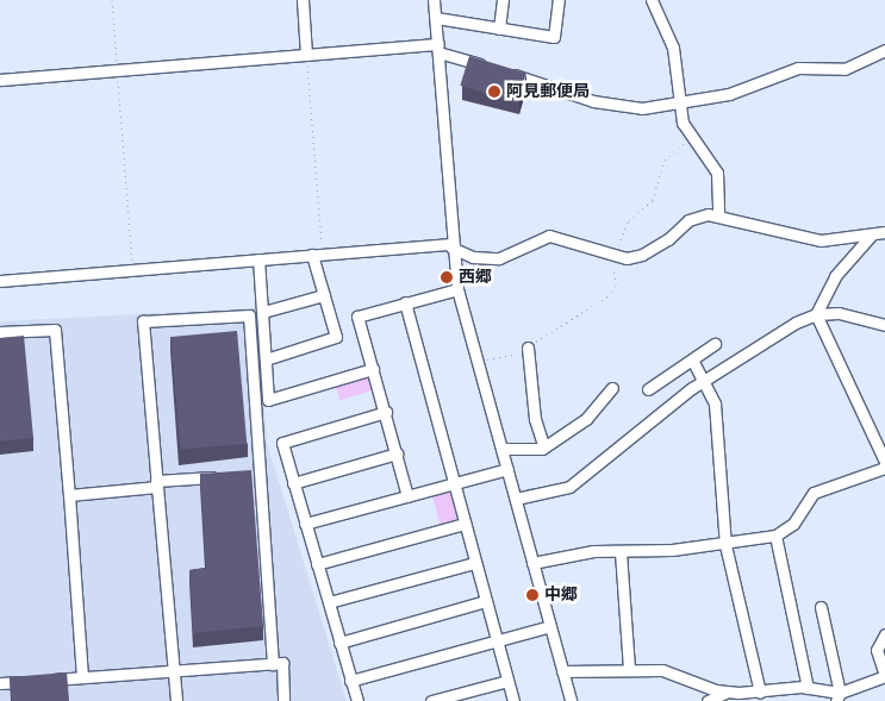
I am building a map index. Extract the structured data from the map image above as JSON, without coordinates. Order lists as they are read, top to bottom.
{
  "places": ["阿見郵便局", "西郷", "中郷"]
}
